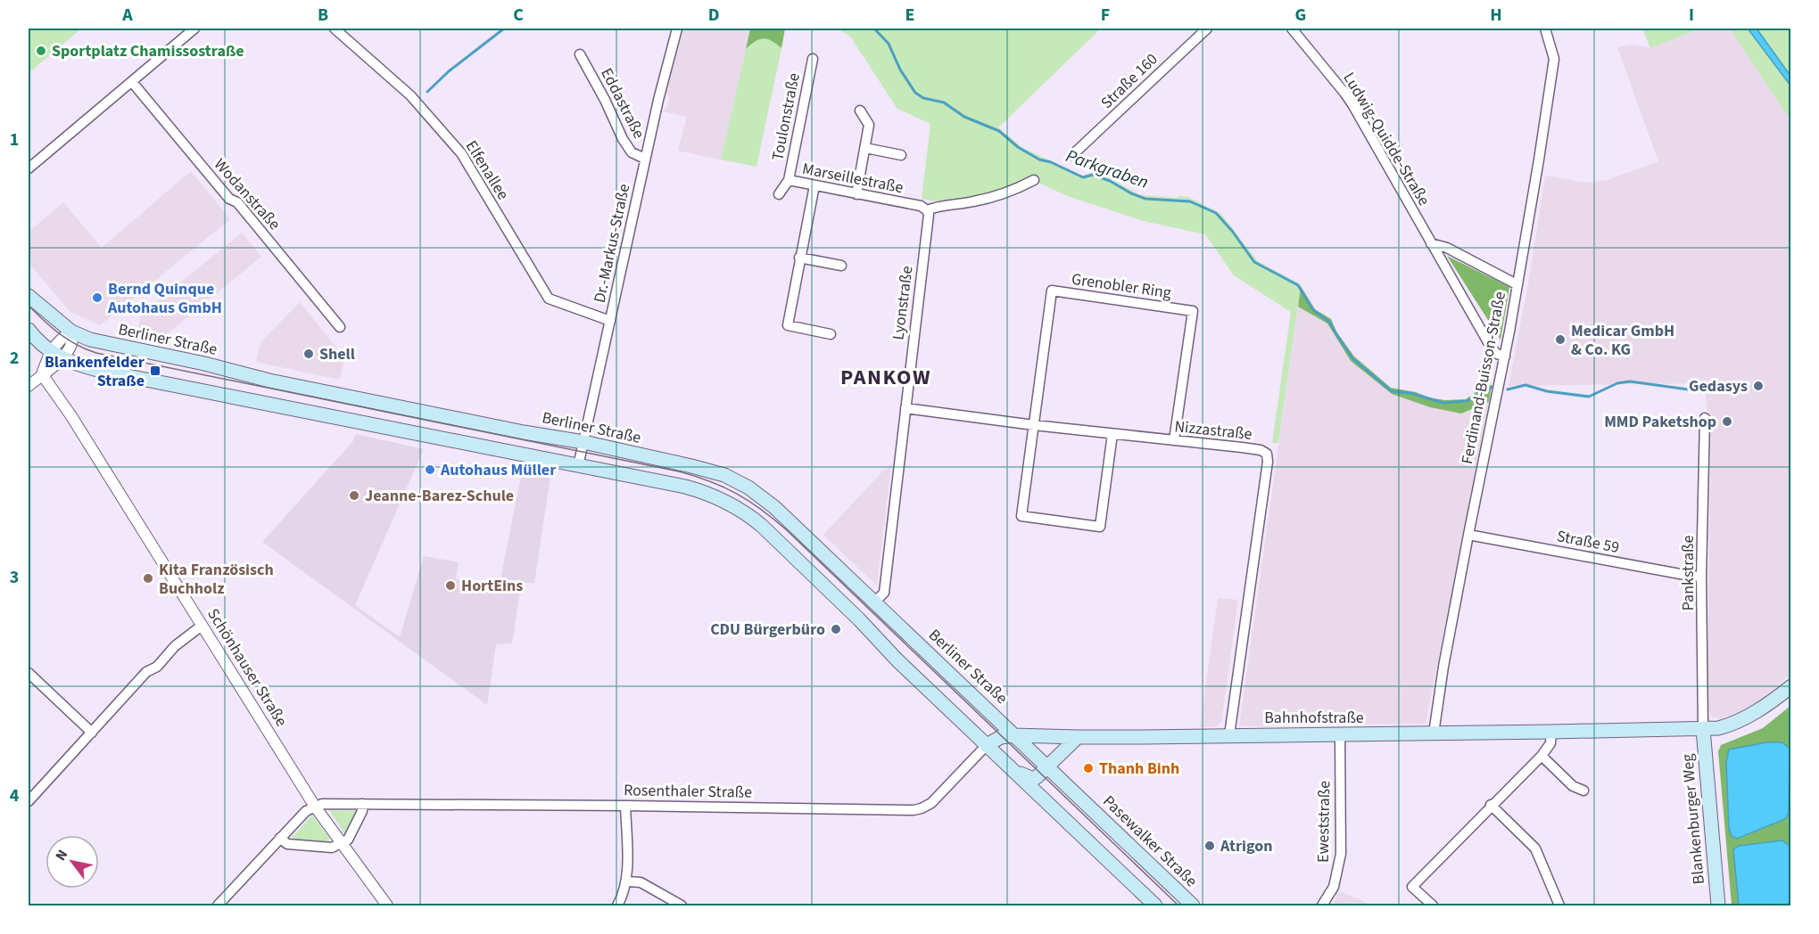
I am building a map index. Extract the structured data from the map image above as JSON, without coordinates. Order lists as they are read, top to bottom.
{
  "streets": {
    "main road": [
      "Berliner Straße",
      "Bahnhofstraße",
      "Blankenburger Weg",
      "Pasewalker Straße"
    ],
    "street": [
      "Straße 160",
      "Eddastraße",
      "Toulonstraße",
      "Ludwig-Quidde-Straße",
      "Elfenallee",
      "Marseillestraße",
      "Wodanstraße",
      "Dr.-Markus-Straße",
      "Grenobler Ring",
      "Lyonstraße",
      "Ferdinand-Buisson-Straße",
      "Nizzastraße",
      "Straße 59",
      "Pankstraße",
      "Schönhauser Straße",
      "Rosenthaler Straße",
      "Eweststraße"
    ]
  },
  "crossings": [
    ["Eddastraße", "Dr.-Markus-Straße"],
    ["Toulonstraße", "Marseillestraße"],
    ["Ludwig-Quidde-Straße", "Ferdinand-Buisson-Straße"],
    ["Elfenallee", "Dr.-Markus-Straße"],
    ["Marseillestraße", "Lyonstraße"],
    ["Dr.-Markus-Straße", "Berliner Straße"],
    ["Grenobler Ring", "Nizzastraße"],
    ["Lyonstraße", "Berliner Straße"],
    ["Lyonstraße", "Nizzastraße"],
    ["Berliner Straße", "Bahnhofstraße"],
    ["Berliner Straße", "Pasewalker Straße"],
    ["Ferdinand-Buisson-Straße", "Straße 59"],
    ["Ferdinand-Buisson-Straße", "Bahnhofstraße"],
    ["Nizzastraße", "Bahnhofstraße"],
    ["Straße 59", "Pankstraße"],
    ["Pankstraße", "Bahnhofstraße"],
    ["Pankstraße", "Blankenburger Weg"],
    ["Schönhauser Straße", "Rosenthaler Straße"],
    ["Bahnhofstraße", "Blankenburger Weg"],
    ["Bahnhofstraße", "Eweststraße"],
    ["Bahnhofstraße", "Pasewalker Straße"]
  ],
  "districts": ["PANKOW"],
  "water": ["Parkgraben"],
  "places": {
    "other": [
      "Sportplatz Chamissostraße",
      "Bernd Quinque Autohaus GmbH",
      "Medicar GmbH & Co. KG",
      "Shell",
      "Gedasys",
      "MMD Paketshop",
      "Autohaus Müller",
      "Jeanne-Barez-Schule",
      "Kita Französisch Buchholz",
      "HortEins",
      "CDU Bürgerbüro",
      "Thanh Binh",
      "Atrigon"
    ],
    "transit": ["Blankenfelder Straße"]
  },
  "north": "top left",
  "grid": {
    "columns": [
      "A",
      "B",
      "C",
      "D",
      "E",
      "F",
      "G",
      "H",
      "I"
    ],
    "rows": [
      "1",
      "2",
      "3",
      "4"
    ]
  }
}
